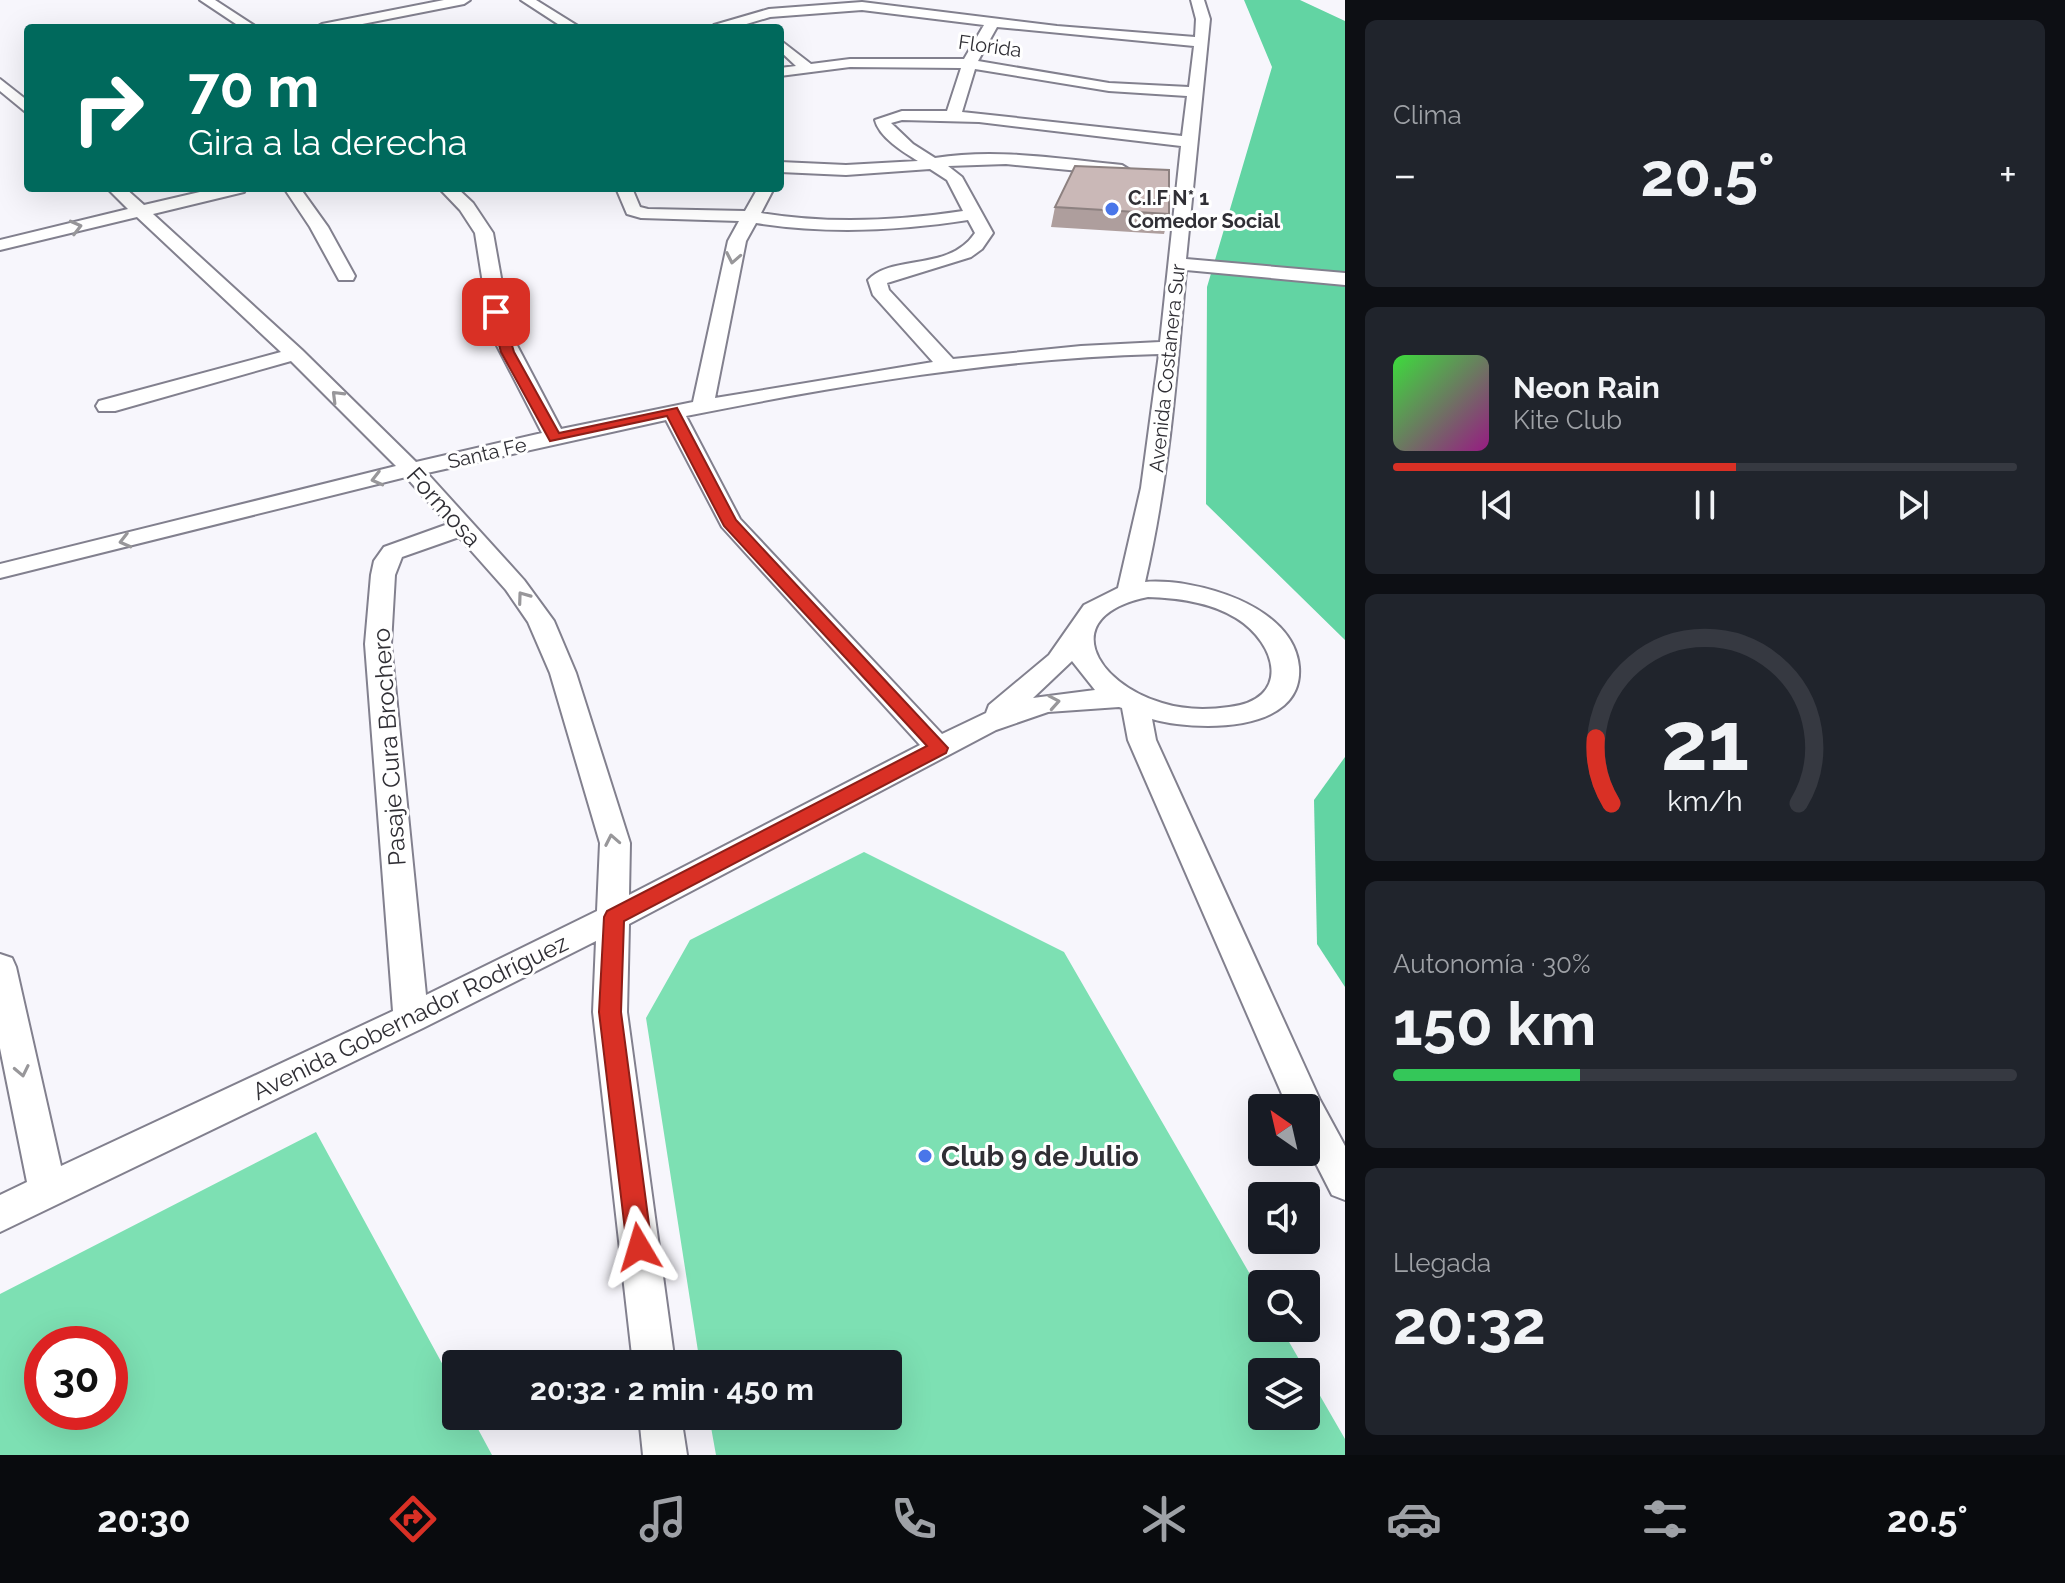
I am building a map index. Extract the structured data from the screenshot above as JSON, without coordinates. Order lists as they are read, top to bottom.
{
  "streets": {
    "street": [
      "Florida",
      "Avenida Costanera Sur",
      "Santa Fe",
      "Formosa",
      "Pasaje Cura Brochero",
      "Avenida Gobernador Rodríguez"
    ]
  },
  "crossings": [
    ["Florida", "Avenida Costanera Sur"],
    ["Avenida Costanera Sur", "Santa Fe"],
    ["Avenida Costanera Sur", "Avenida Gobernador Rodríguez"],
    ["Santa Fe", "Formosa"],
    ["Formosa", "Pasaje Cura Brochero"],
    ["Formosa", "Avenida Gobernador Rodríguez"],
    ["Pasaje Cura Brochero", "Avenida Gobernador Rodríguez"]
  ],
  "places": ["C.I.F N* 1 Comedor Social", "Club 9 de Julio"],
  "north": "top left",
  "page": {
    "tile": [
      "Clima",
      ["Autonomía · 30%", "150 km"],
      ["Llegada", "20:32"]
    ],
    "turn": ["70 m", "Gira a la derecha"],
    "heat": ["−", "20.5°", "+"],
    "song": ["Neon Rain", "Kite Club"],
    "limit": "30",
    "trip": "20:32 · 2 min · 450 m",
    "tabs": ["20:30", "20.5°"],
    "gauge": ["21", "km/h"]
  }
}
